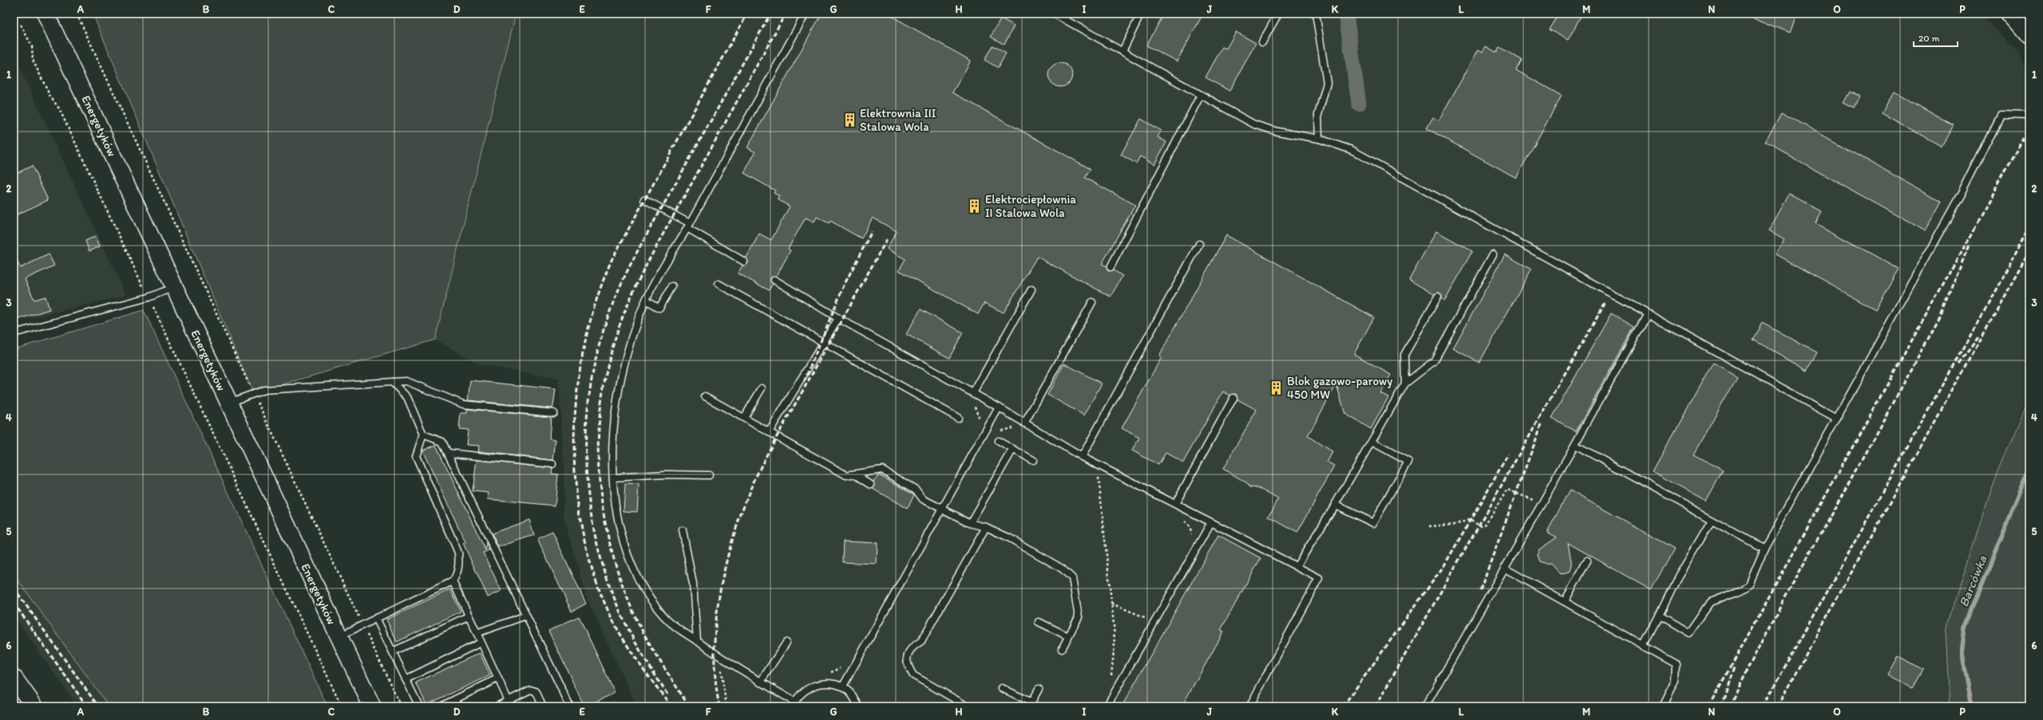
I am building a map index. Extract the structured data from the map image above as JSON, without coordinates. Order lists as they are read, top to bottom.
{
  "streets": {
    "main road": ["Energetyków"]
  },
  "water": ["Barcówka"],
  "places": {
    "building": ["Elektrownia III Stalowa Wola", "Elektrociepłownia II Stalowa Wola", "Blok gazowo-parowy 450 MW"]
  },
  "scale_bar": "20 m",
  "grid": {
    "columns": [
      "A",
      "B",
      "C",
      "D",
      "E",
      "F",
      "G",
      "H",
      "I",
      "J",
      "K",
      "L",
      "M",
      "N",
      "O",
      "P"
    ],
    "rows": [
      "1",
      "2",
      "3",
      "4",
      "5",
      "6"
    ]
  }
}
